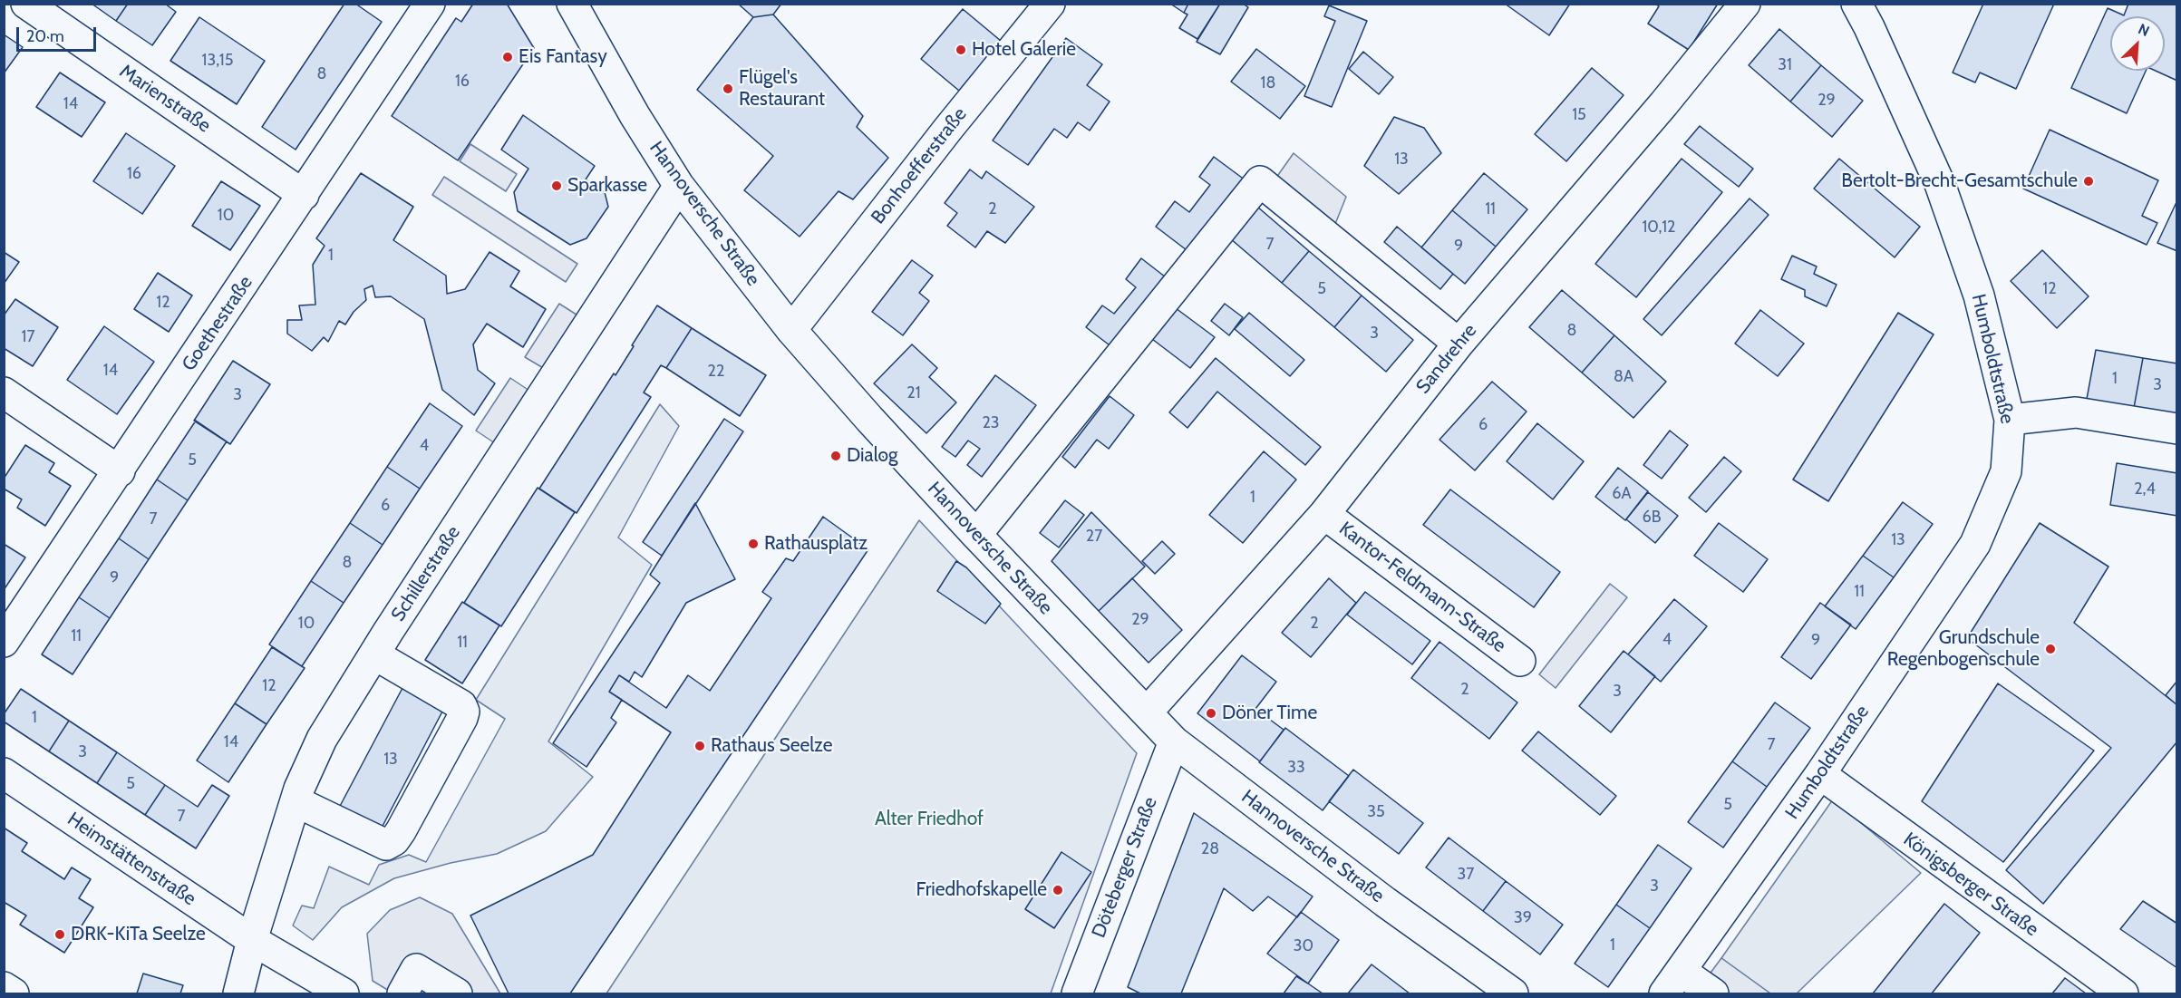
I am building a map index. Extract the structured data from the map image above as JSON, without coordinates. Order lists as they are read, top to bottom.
{
  "streets": {
    "street": [
      "Marienstraße",
      "Bonhoefferstraße",
      "Hannoversche Straße",
      "Goethestraße",
      "Sandrehre",
      "Humboldtstraße",
      "Schillerstraße",
      "Kantor-Feldmann-Straße",
      "Heimstättenstraße",
      "Döteberger Straße",
      "Königsberger Straße"
    ]
  },
  "crossings": [
    ["Marienstraße", "Goethestraße"],
    ["Bonhoefferstraße", "Hannoversche Straße"],
    ["Hannoversche Straße", "Sandrehre"],
    ["Hannoversche Straße", "Schillerstraße"],
    ["Hannoversche Straße", "Döteberger Straße"],
    ["Sandrehre", "Kantor-Feldmann-Straße"],
    ["Humboldtstraße", "Königsberger Straße"],
    ["Schillerstraße", "Heimstättenstraße"]
  ],
  "parks": ["Alter Friedhof"],
  "places": [
    "Hotel Galerie",
    "Eis Fantasy",
    "Flügel's Restaurant",
    "Bertolt-Brecht-Gesamtschule",
    "Sparkasse",
    "Dialog",
    "Rathausplatz",
    "Grundschule Regenbogenschule",
    "Döner Time",
    "Rathaus Seelze",
    "Friedhofskapelle",
    "DRK-KiTa Seelze"
  ],
  "house_numbers": [
    "13,15",
    "31",
    "8",
    "16",
    "18",
    "29",
    "14",
    "15",
    "13",
    "16",
    "2",
    "11",
    "10",
    "10,12",
    "7",
    "9",
    "1",
    "5",
    "12",
    "12",
    "8",
    "3",
    "17",
    "14",
    "22",
    "8A",
    "1",
    "3",
    "21",
    "3",
    "23",
    "6",
    "4",
    "5",
    "2,4",
    "6A",
    "1",
    "6",
    "6B",
    "7",
    "27",
    "13",
    "8",
    "9",
    "11",
    "29",
    "10",
    "2",
    "11",
    "4",
    "9",
    "11",
    "12",
    "2",
    "3",
    "1",
    "14",
    "7",
    "3",
    "13",
    "33",
    "5",
    "5",
    "35",
    "7",
    "28",
    "37",
    "3",
    "39",
    "1",
    "30"
  ],
  "scale_bar": "20 m",
  "north": "top right"
}
